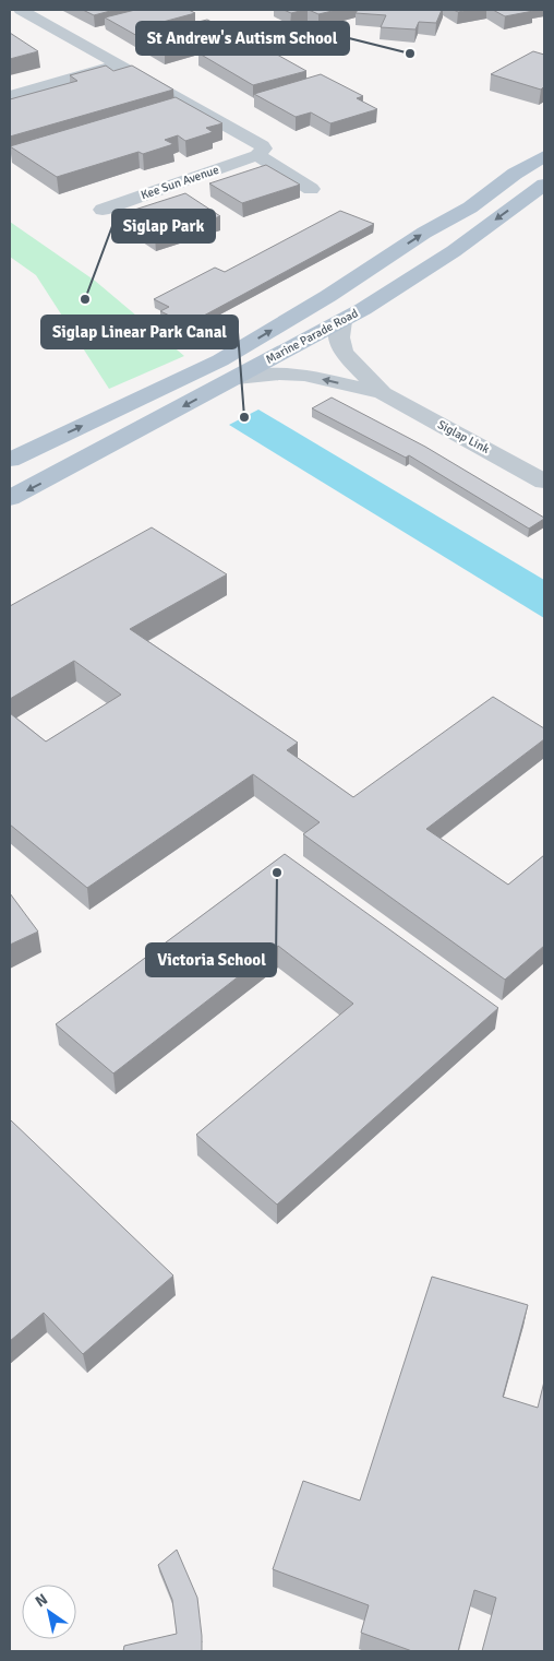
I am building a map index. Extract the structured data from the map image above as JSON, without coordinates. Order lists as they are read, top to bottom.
{
  "streets": {
    "main road": ["Marine Parade Road"],
    "street": ["Kee Sun Avenue", "Siglap Link"]
  },
  "crossings": [
    ["Marine Parade Road", "Siglap Link"]
  ],
  "places": [
    "St Andrew's Autism School",
    "Siglap Park",
    "Siglap Linear Park Canal",
    "Victoria School"
  ],
  "north": "top left"
}
